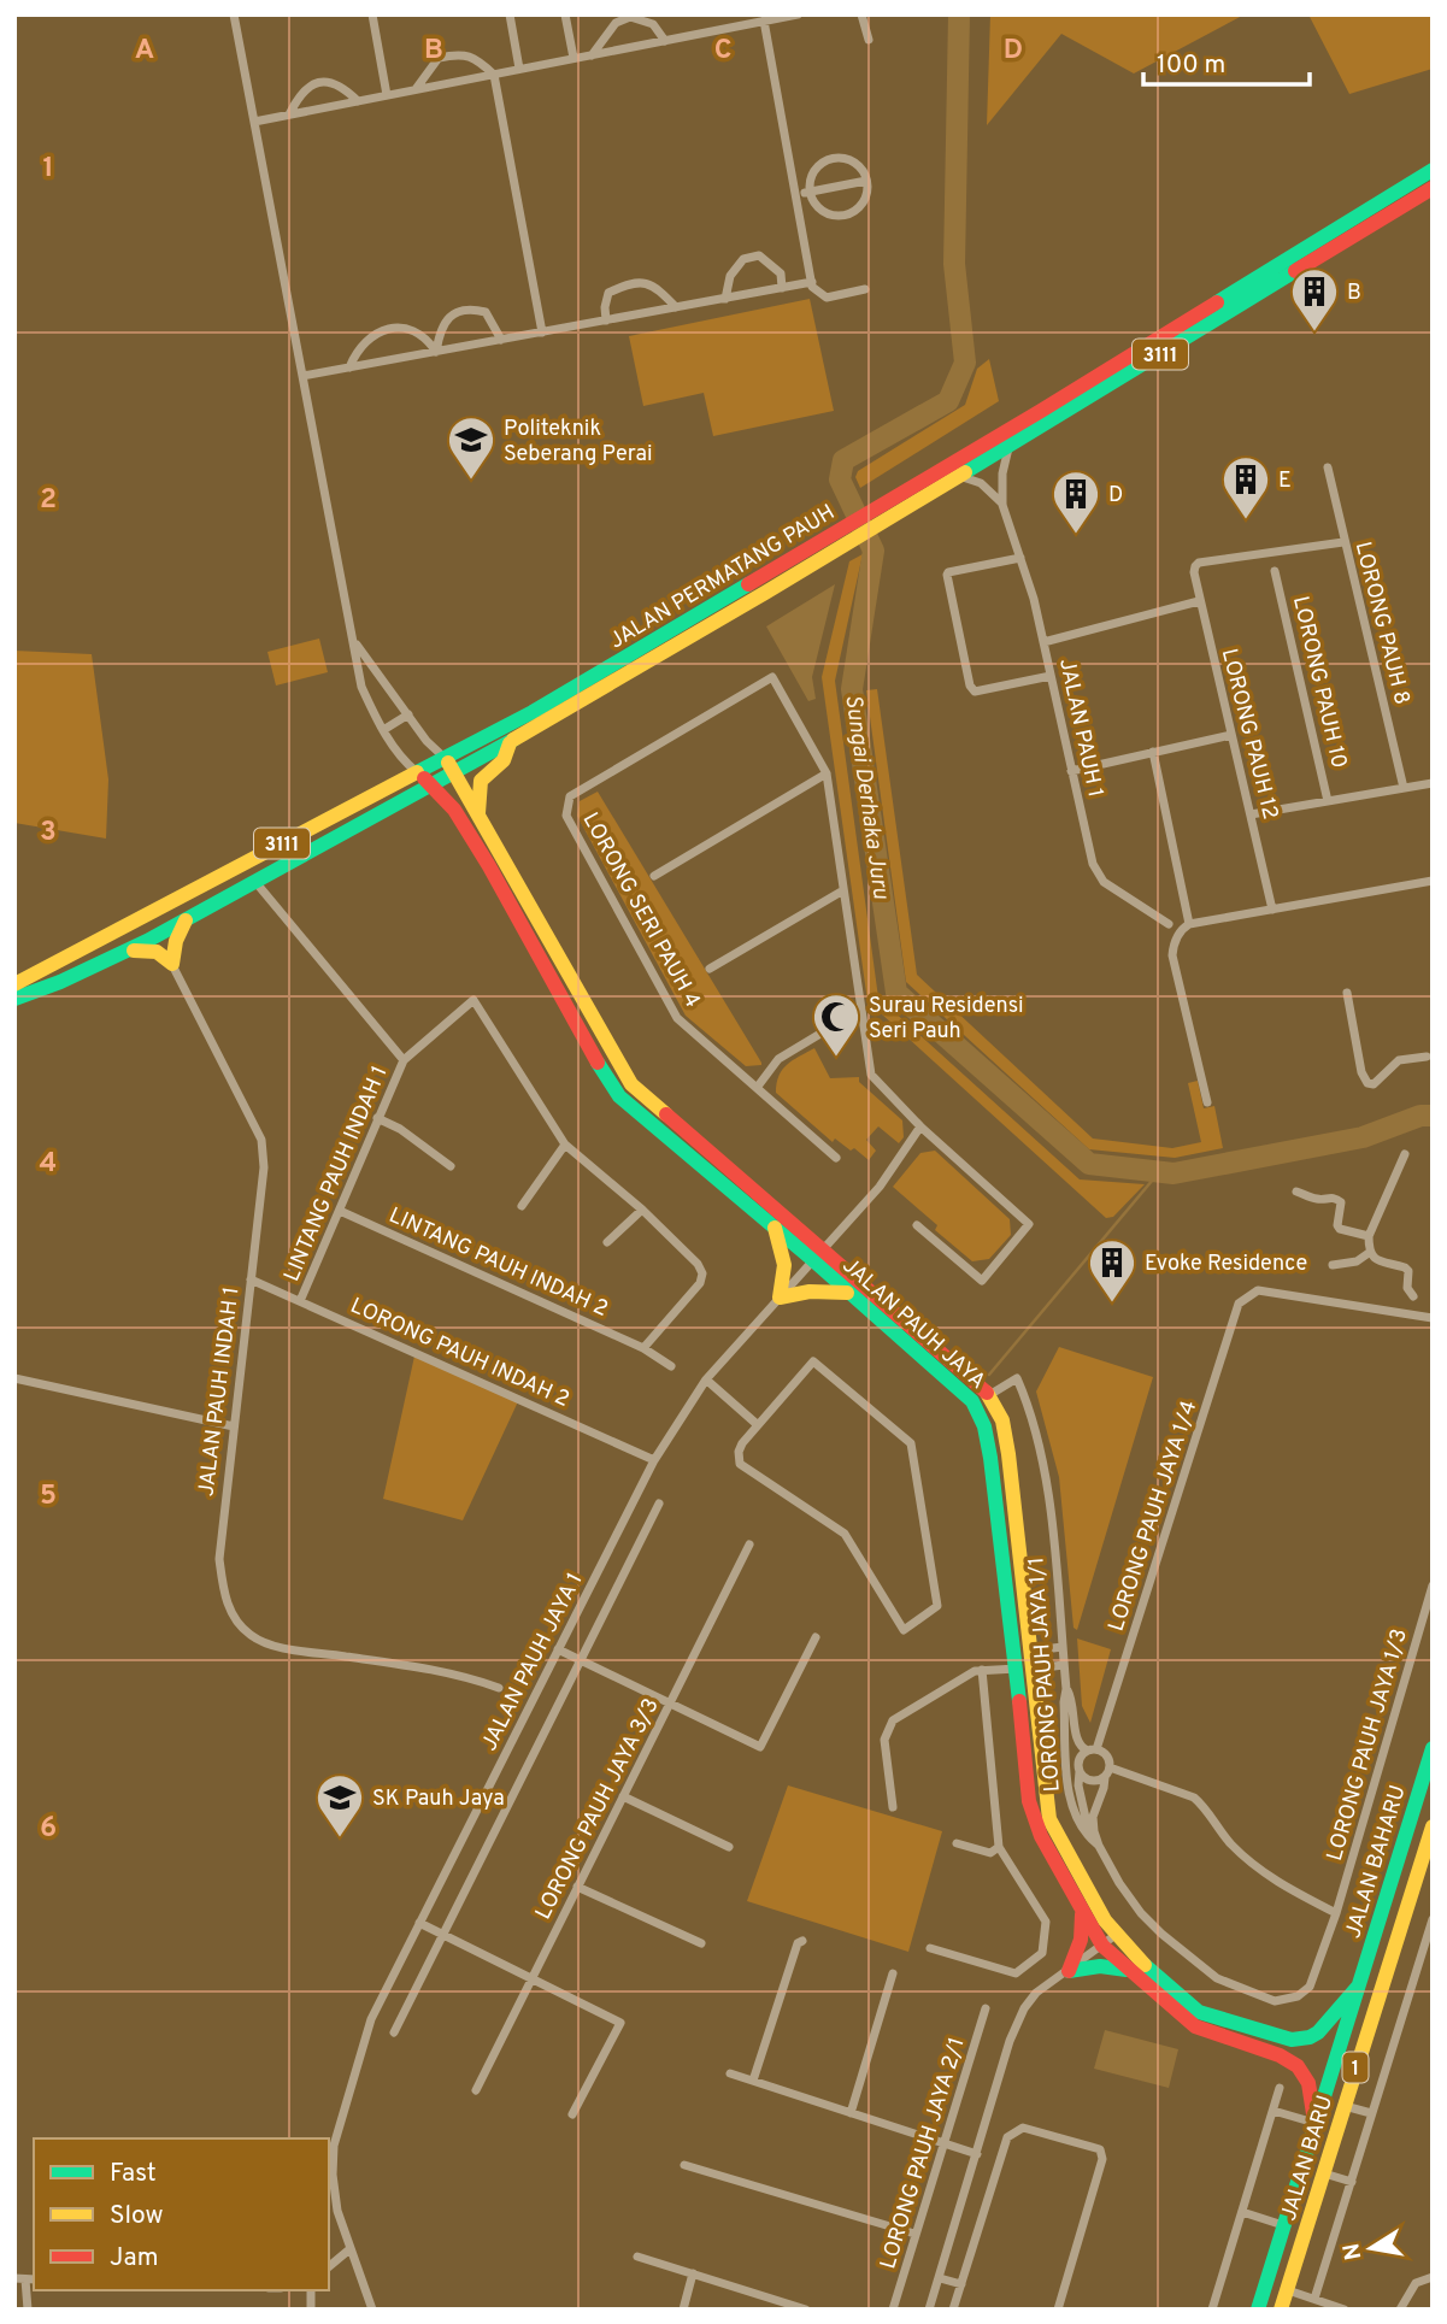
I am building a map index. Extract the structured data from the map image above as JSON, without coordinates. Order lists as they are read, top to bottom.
{
  "streets": {
    "main road": [
      "3111",
      "JALAN PERMATANG PAUH",
      "JALAN PAUH JAYA",
      "JALAN BAHARU",
      "1",
      "JALAN BARU"
    ],
    "street": [
      "LORONG PAUH 8",
      "LORONG PAUH 10",
      "JALAN PAUH 1",
      "LORONG PAUH 12",
      "LORONG SERI PAUH 4",
      "LINTANG PAUH INDAH 1",
      "LINTANG PAUH INDAH 2",
      "LORONG PAUH INDAH 2",
      "JALAN PAUH INDAH 1",
      "LORONG PAUH JAYA 1/4",
      "JALAN PAUH JAYA 1",
      "LORONG PAUH JAYA 1/1",
      "LORONG PAUH JAYA 1/3",
      "LORONG PAUH JAYA 3/3",
      "LORONG PAUH JAYA 2/1"
    ]
  },
  "crossings": [
    ["JALAN PERMATANG PAUH", "JALAN PAUH 1"],
    ["JALAN PERMATANG PAUH", "LINTANG PAUH INDAH 1"],
    ["JALAN PERMATANG PAUH", "JALAN PAUH JAYA"],
    ["JALAN PERMATANG PAUH", "JALAN PAUH INDAH 1"],
    ["LORONG PAUH 8", "LORONG PAUH 12"],
    ["LINTANG PAUH INDAH 1", "LINTANG PAUH INDAH 2"],
    ["LINTANG PAUH INDAH 1", "LORONG PAUH INDAH 2"],
    ["JALAN PAUH JAYA", "JALAN PAUH JAYA 1"],
    ["JALAN PAUH JAYA", "LORONG PAUH JAYA 1/1"],
    ["JALAN PAUH JAYA", "JALAN BAHARU"],
    ["JALAN PAUH JAYA", "JALAN BARU"],
    ["LORONG PAUH INDAH 2", "JALAN PAUH INDAH 1"],
    ["LORONG PAUH INDAH 2", "JALAN PAUH JAYA 1"],
    ["LORONG PAUH JAYA 1/4", "LORONG PAUH JAYA 1/1"],
    ["LORONG PAUH JAYA 1/1", "LORONG PAUH JAYA 1/3"],
    ["JALAN BAHARU", "JALAN BARU"]
  ],
  "water": ["Sungai Derhaka Juru"],
  "places": {
    "building": [
      "B",
      "E",
      "D",
      "Evoke Residence"
    ],
    "school or university": ["Politeknik Seberang Perai", "SK Pauh Jaya"],
    "mosque": ["Surau Residensi Seri Pauh"]
  },
  "legend": ["Fast", "Slow", "Jam"],
  "scale_bar": "100 m",
  "north": "left",
  "grid": {
    "columns": [
      "A",
      "B",
      "C",
      "D"
    ],
    "rows": [
      "1",
      "2",
      "3",
      "4",
      "5",
      "6"
    ]
  }
}
